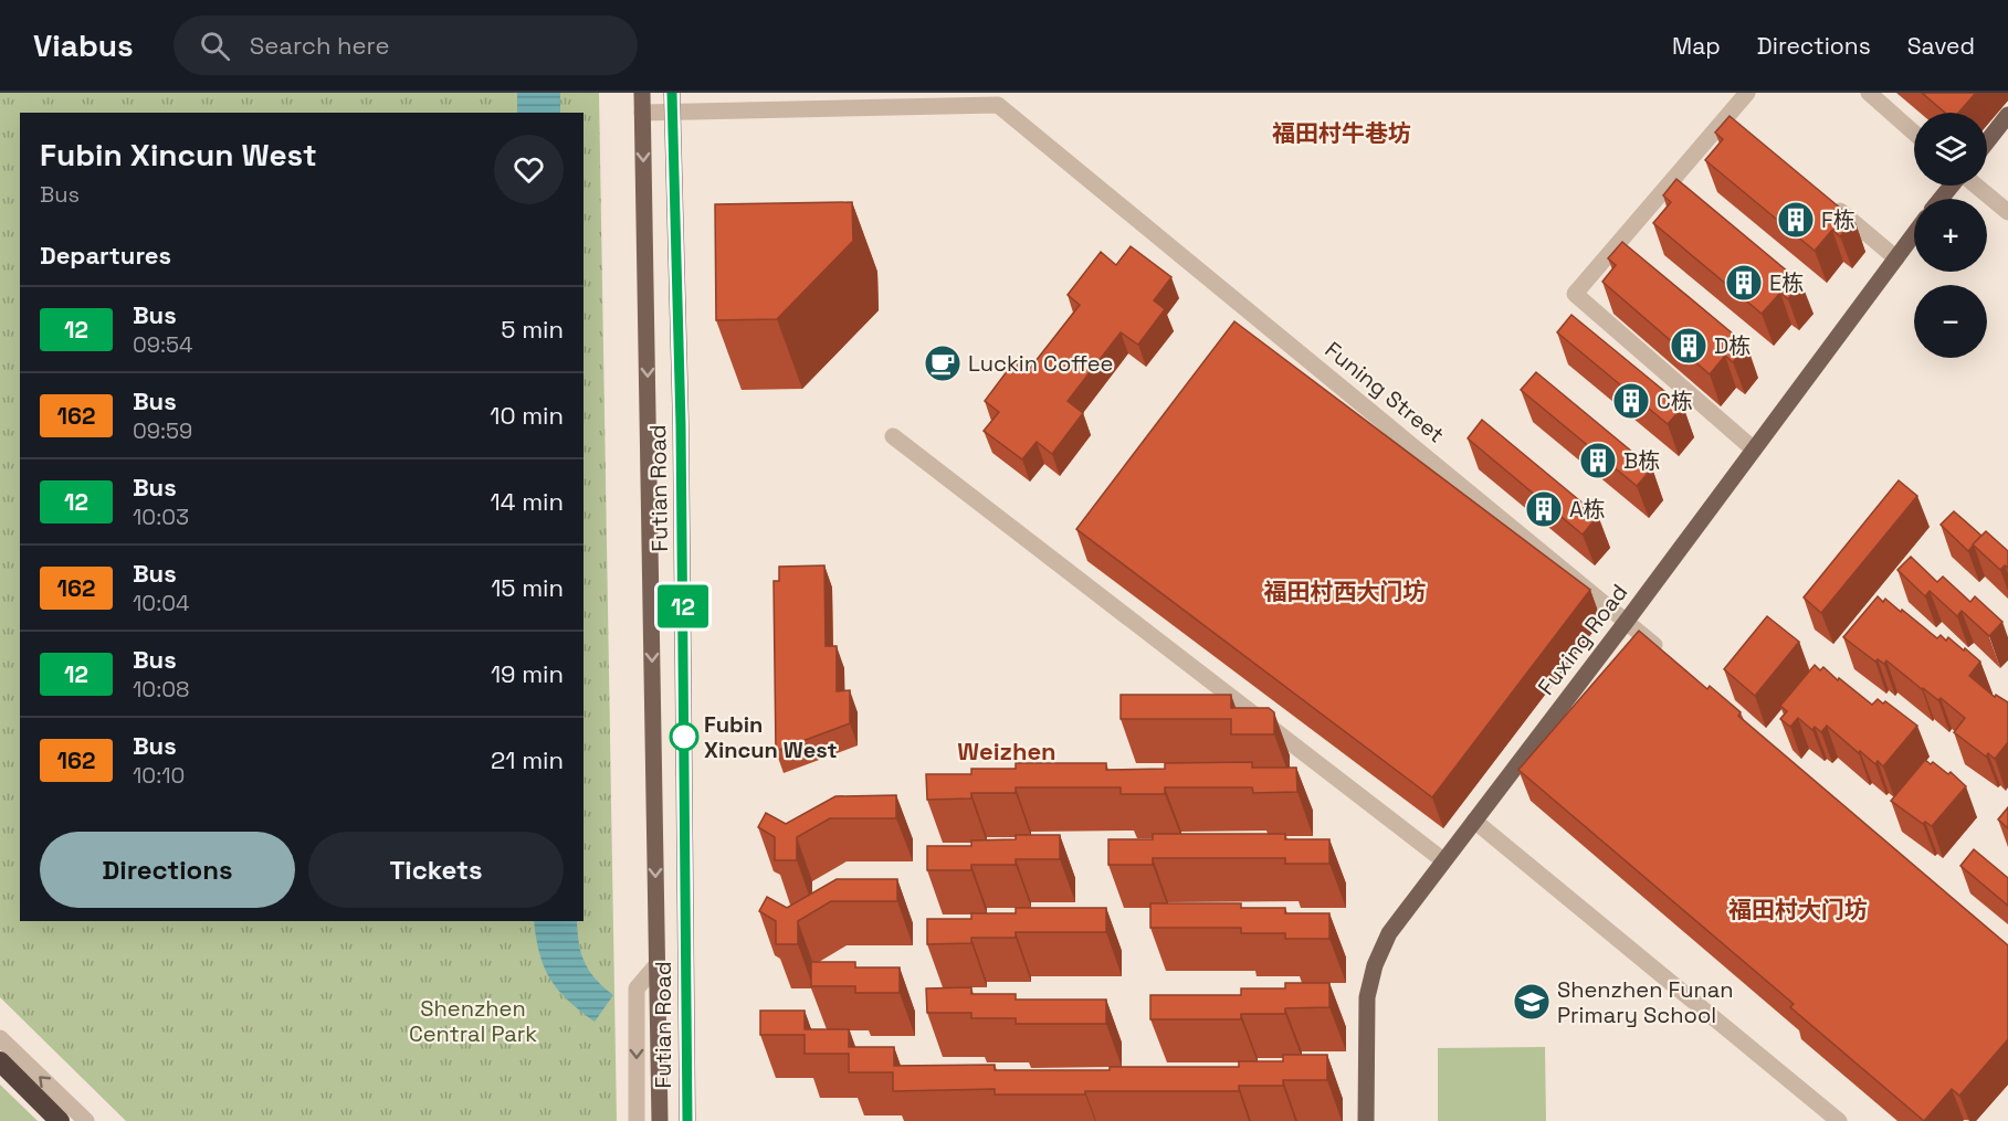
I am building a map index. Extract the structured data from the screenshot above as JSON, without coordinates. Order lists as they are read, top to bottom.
{
  "streets": {
    "main road": ["Futian Road", "Fuxing Road"],
    "street": ["Funing Street"]
  },
  "crossings": [
    ["Funing Street", "Futian Road"],
    ["Funing Street", "Fuxing Road"]
  ],
  "districts": [
    "福田村牛巷坊",
    "福田村西大门坊",
    "Weizhen",
    "福田村大门坊"
  ],
  "parks": ["Shenzhen Central Park"],
  "places": {
    "building": [
      "F栋",
      "E栋",
      "D栋",
      "C栋",
      "B栋",
      "A栋"
    ],
    "cafe": ["Luckin Coffee"],
    "other": ["Fubin Xincun West"],
    "school or university": ["Shenzhen Funan Primary School"]
  },
  "lines": ["bus line 12"],
  "page": {
    "header": "Viabus",
    "search": "Search here",
    "nav": ["Map", "Directions", "Saved"],
    "on_map": "12",
    "map_buttons": ["+", "−"],
    "heading": [
      ["Fubin Xincun West", "Bus"],
      "Departures"
    ],
    "list": [
      {
        "mark": "12",
        "name": "Bus",
        "note": "09:54",
        "value": "5 min"
      },
      {
        "mark": "162",
        "name": "Bus",
        "note": "09:59",
        "value": "10 min"
      },
      {
        "mark": "12",
        "name": "Bus",
        "note": "10:03",
        "value": "14 min"
      },
      {
        "mark": "162",
        "name": "Bus",
        "note": "10:04",
        "value": "15 min"
      },
      {
        "mark": "12",
        "name": "Bus",
        "note": "10:08",
        "value": "19 min"
      },
      {
        "mark": "162",
        "name": "Bus",
        "note": "10:10",
        "value": "21 min"
      }
    ],
    "buttons": ["Directions", "Tickets"]
  }
}
